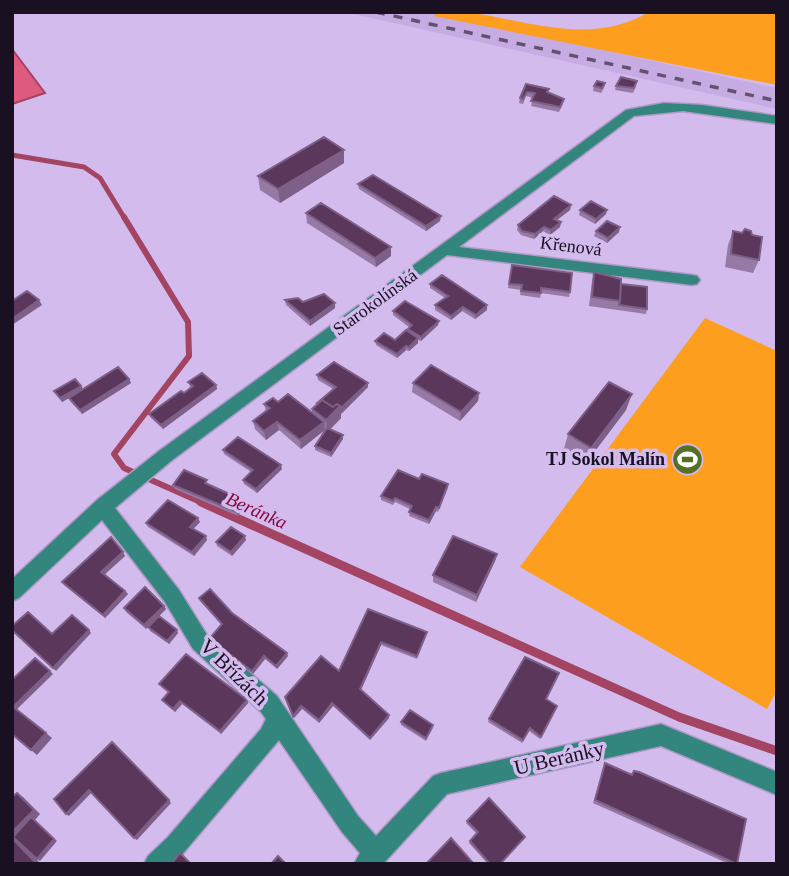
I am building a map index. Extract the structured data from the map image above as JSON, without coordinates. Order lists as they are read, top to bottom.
{
  "streets": {
    "street": [
      "Křenová",
      "Starokolínská",
      "V Břízách",
      "U Beránky"
    ]
  },
  "crossings": [
    ["Křenová", "Starokolínská"],
    ["Starokolínská", "V Břízách"]
  ],
  "water": ["Beránka"],
  "places": {
    "sports": ["TJ Sokol Malín"]
  }
}
